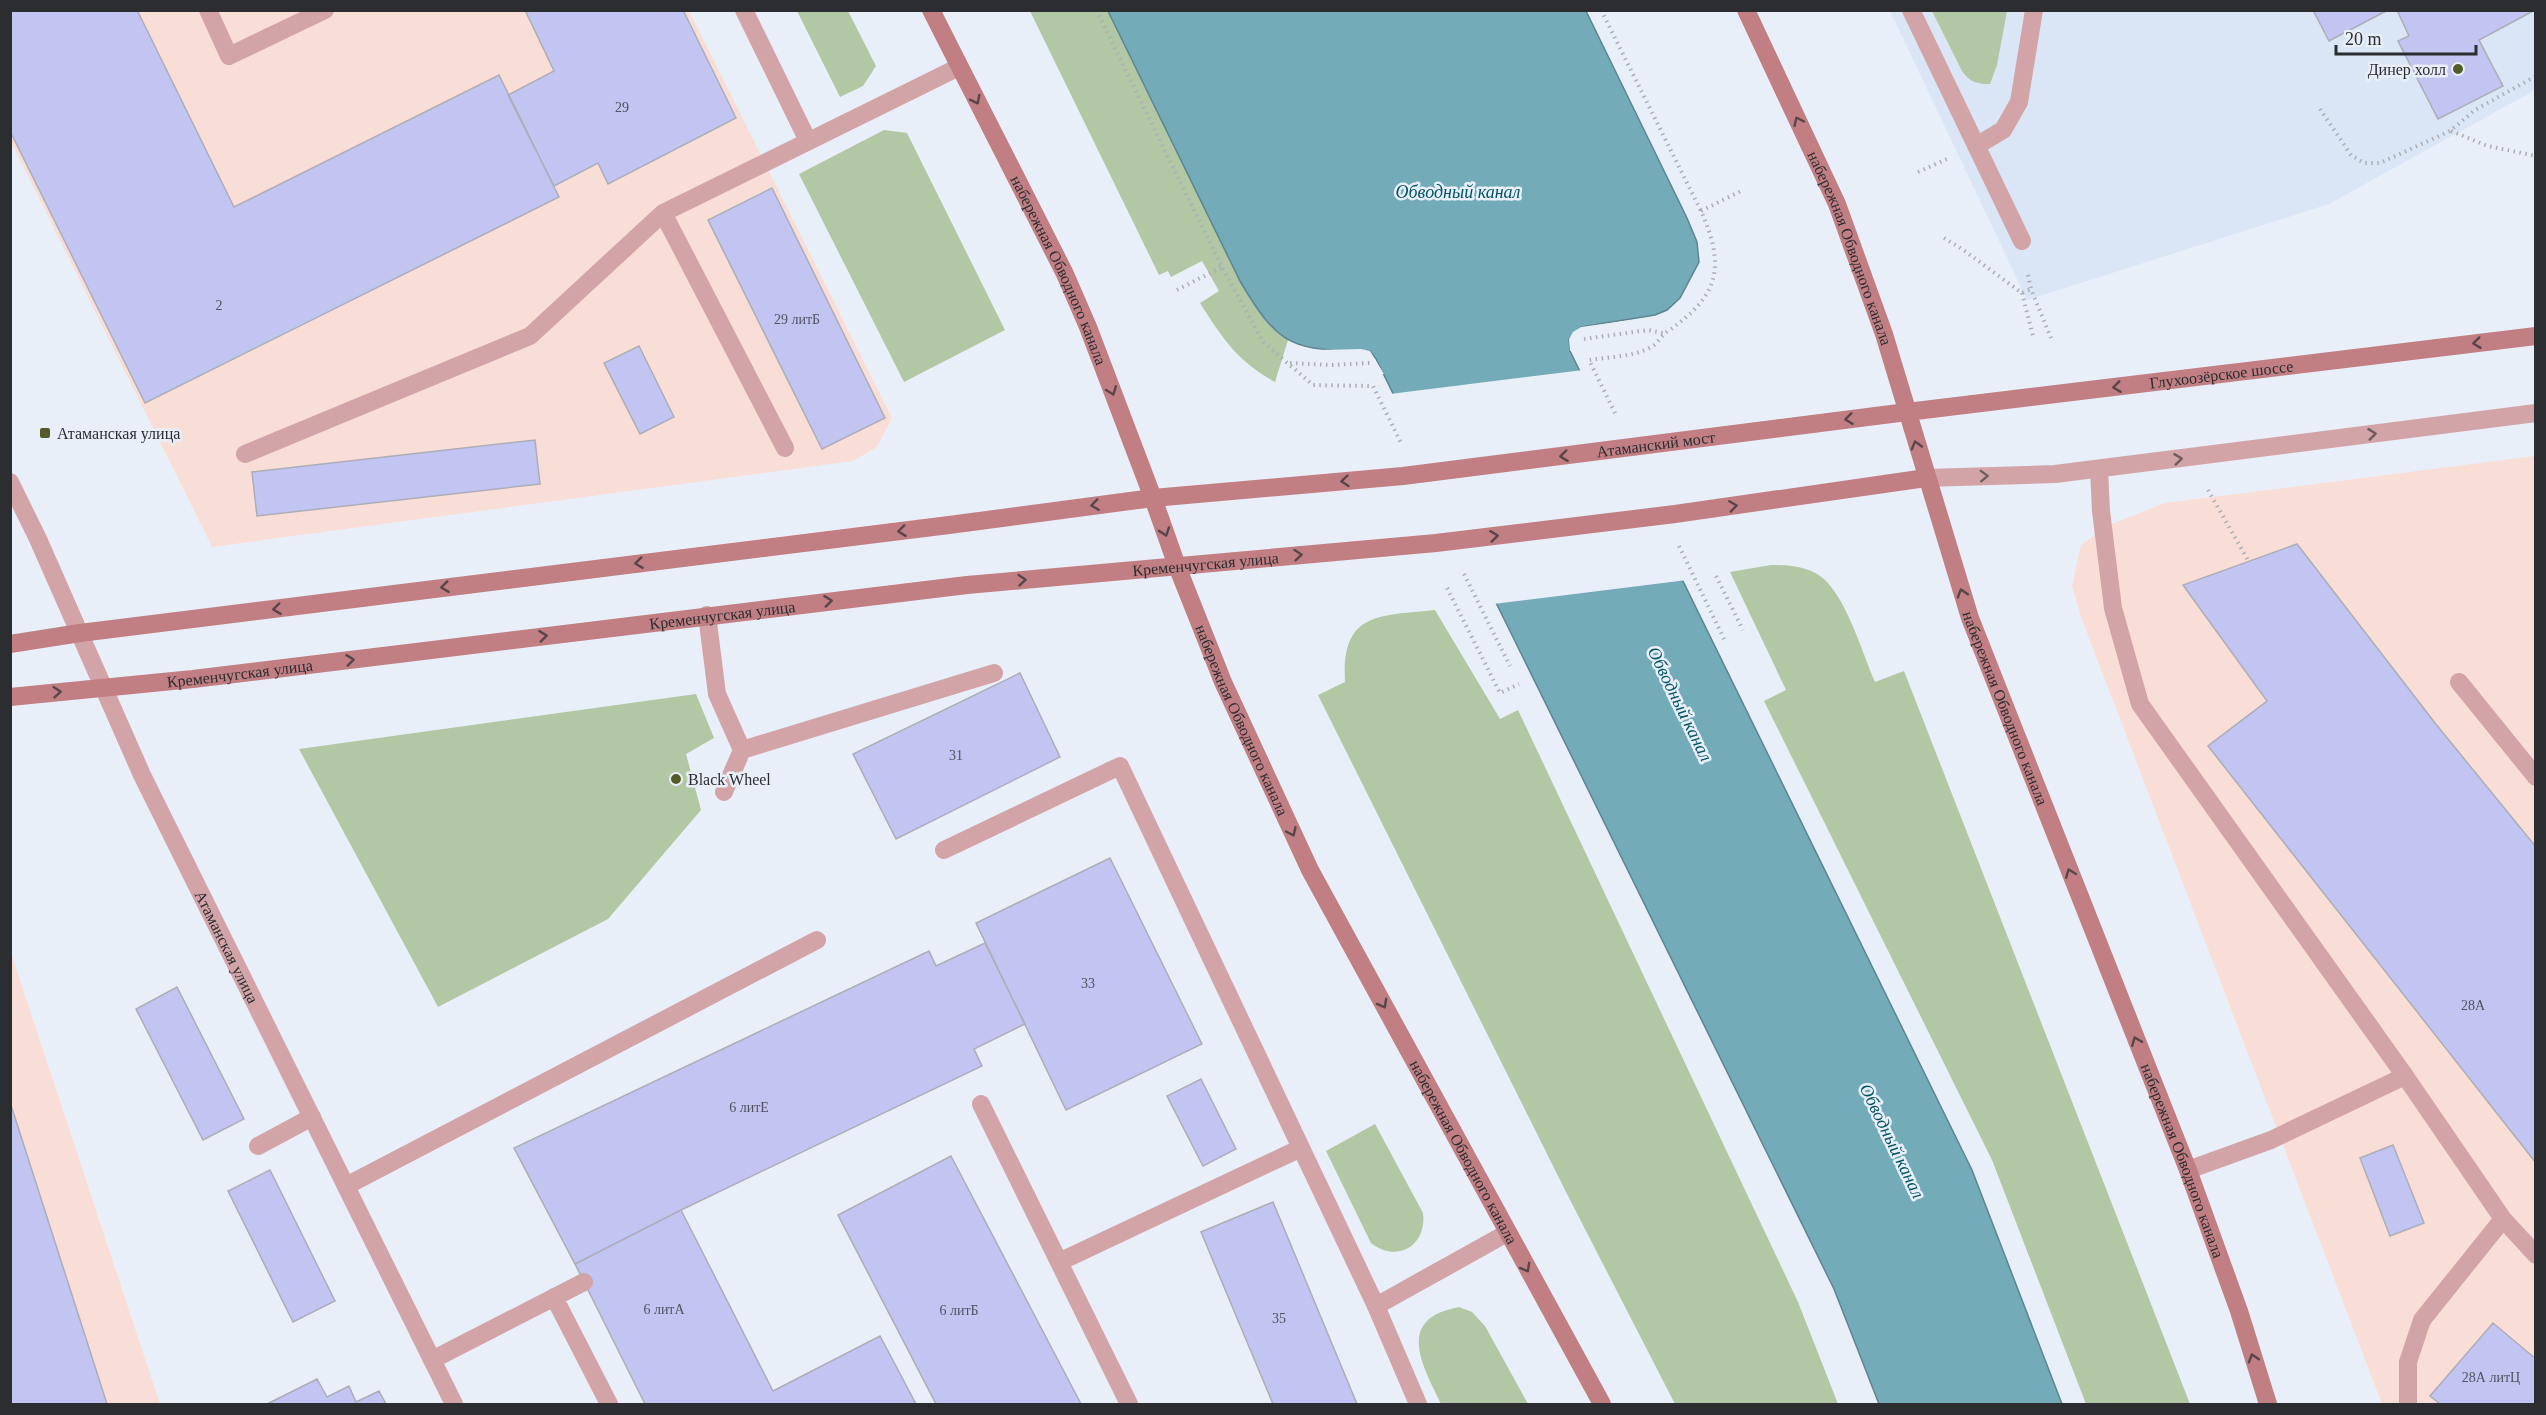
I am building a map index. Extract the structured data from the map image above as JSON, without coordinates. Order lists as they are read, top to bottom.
{
  "streets": {
    "main road": [
      "набережная Обводного канала",
      "Глухоозёрское шоссе",
      "Атаманский мост",
      "Кременчугская улица"
    ],
    "street": ["Атаманская улица"]
  },
  "crossings": [
    ["набережная Обводного канала", "Глухоозёрское шоссе"],
    ["набережная Обводного канала", "Атаманский мост"],
    ["набережная Обводного канала", "Кременчугская улица"],
    ["Глухоозёрское шоссе", "Атаманский мост"],
    ["Кременчугская улица", "Атаманская улица"]
  ],
  "one_way": ["Глухоозёрское шоссе", "Атаманский мост"],
  "water": ["Обводный канал"],
  "places": {
    "other": ["Динер холл", "Black Wheel"],
    "transit": ["Атаманская улица"]
  },
  "house_numbers": [
    "29",
    "2",
    "29 литБ",
    "31",
    "33",
    "28А",
    "6 литЕ",
    "6 литА",
    "6 литБ",
    "35",
    "28А литЦ"
  ],
  "scale_bar": "20 m"
}
